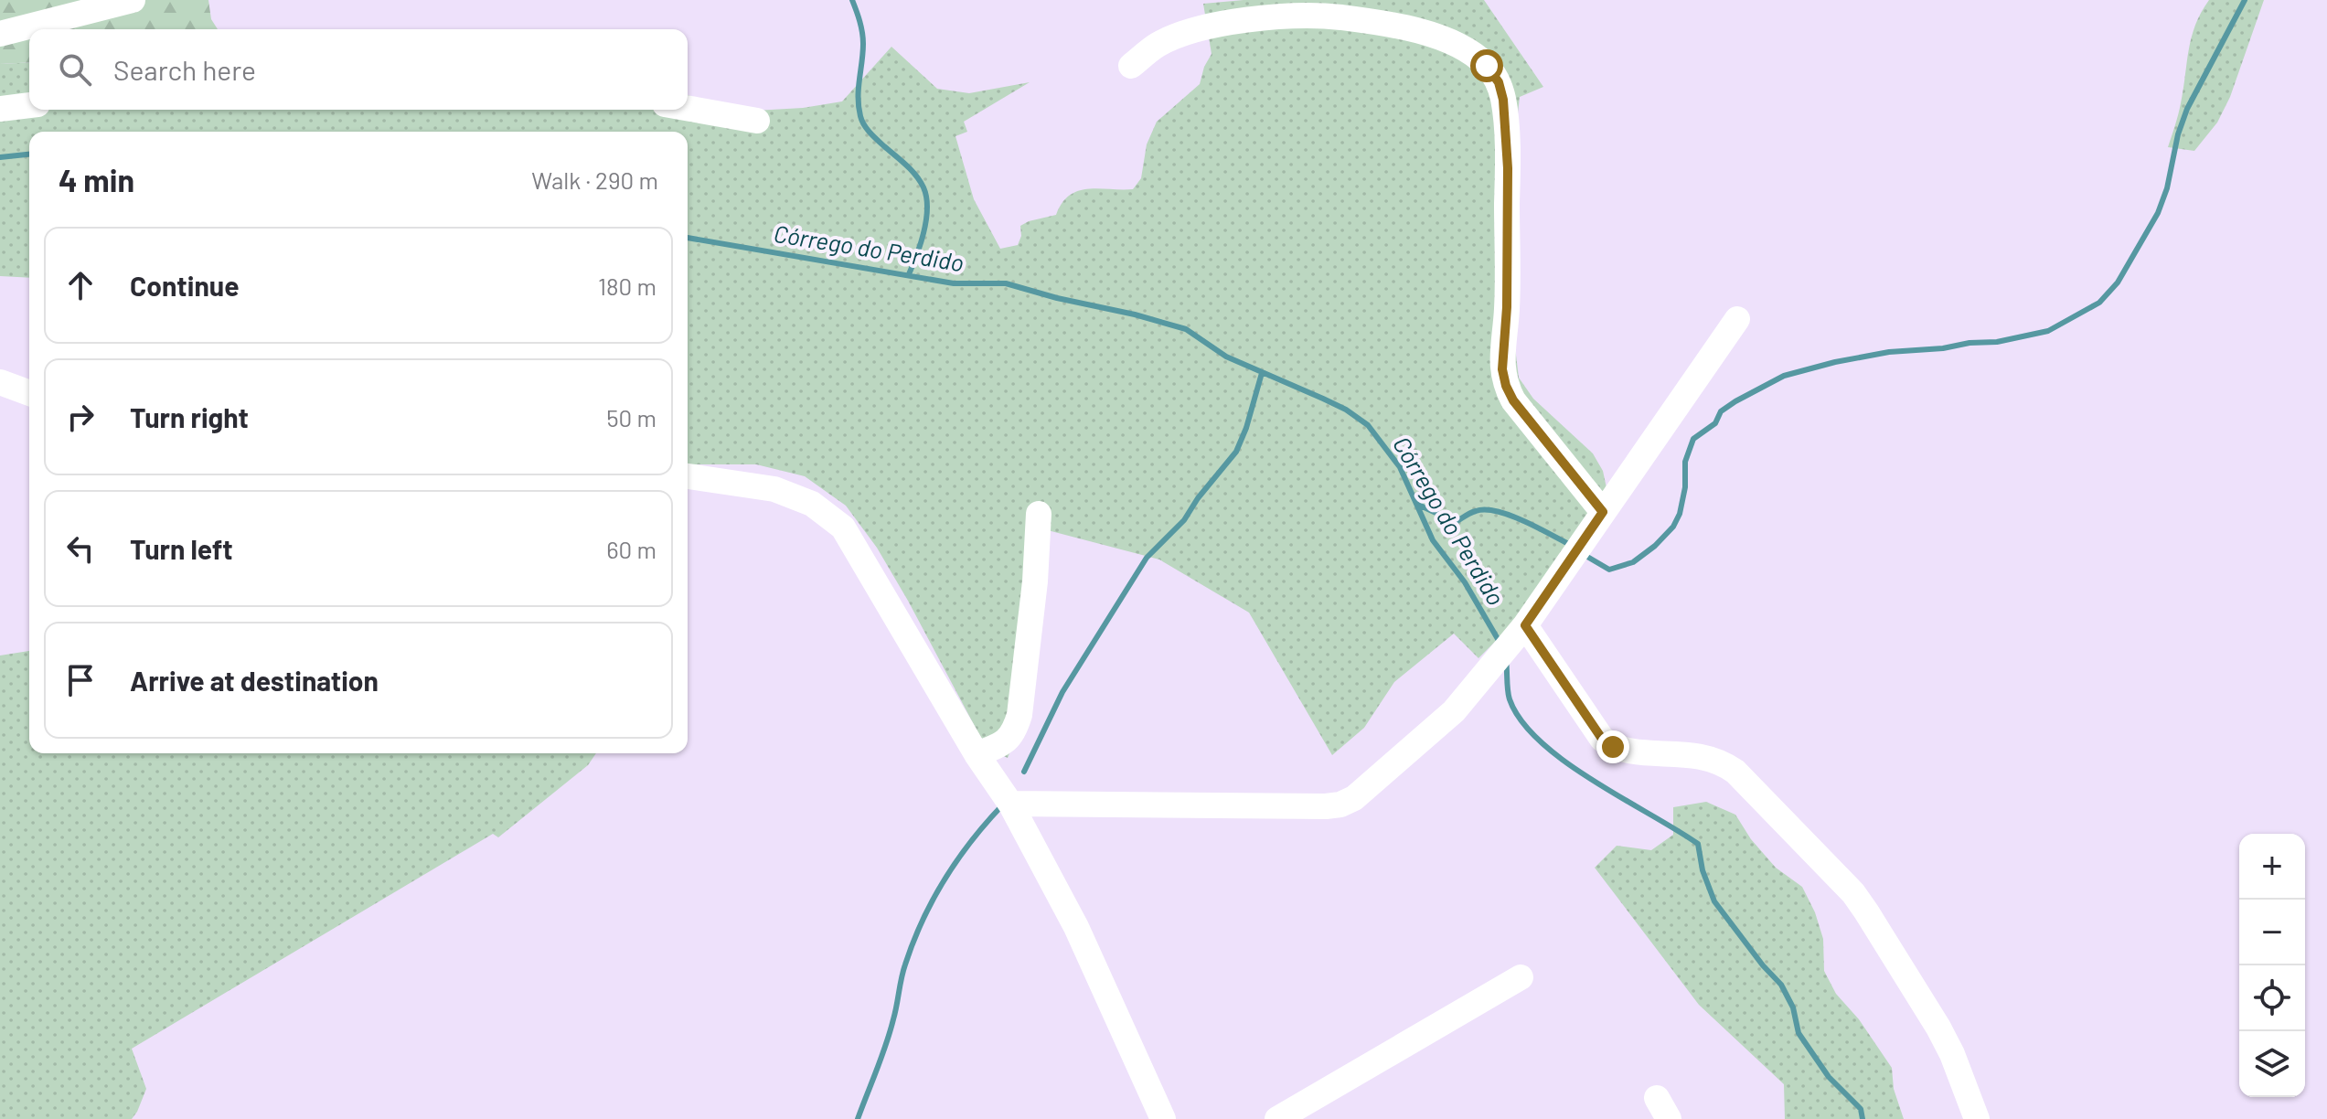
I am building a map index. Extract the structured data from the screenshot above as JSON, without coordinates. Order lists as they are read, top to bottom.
{
  "water": ["Córrego do Perdido"],
  "page": {
    "search": "Search here",
    "heading": ["4 min", "Walk · 290 m"],
    "list": [
      ["Continue", "180 m"],
      ["Turn right", "50 m"],
      ["Turn left", "60 m"],
      "Arrive at destination"
    ],
    "map_buttons": ["+", "−"]
  }
}
